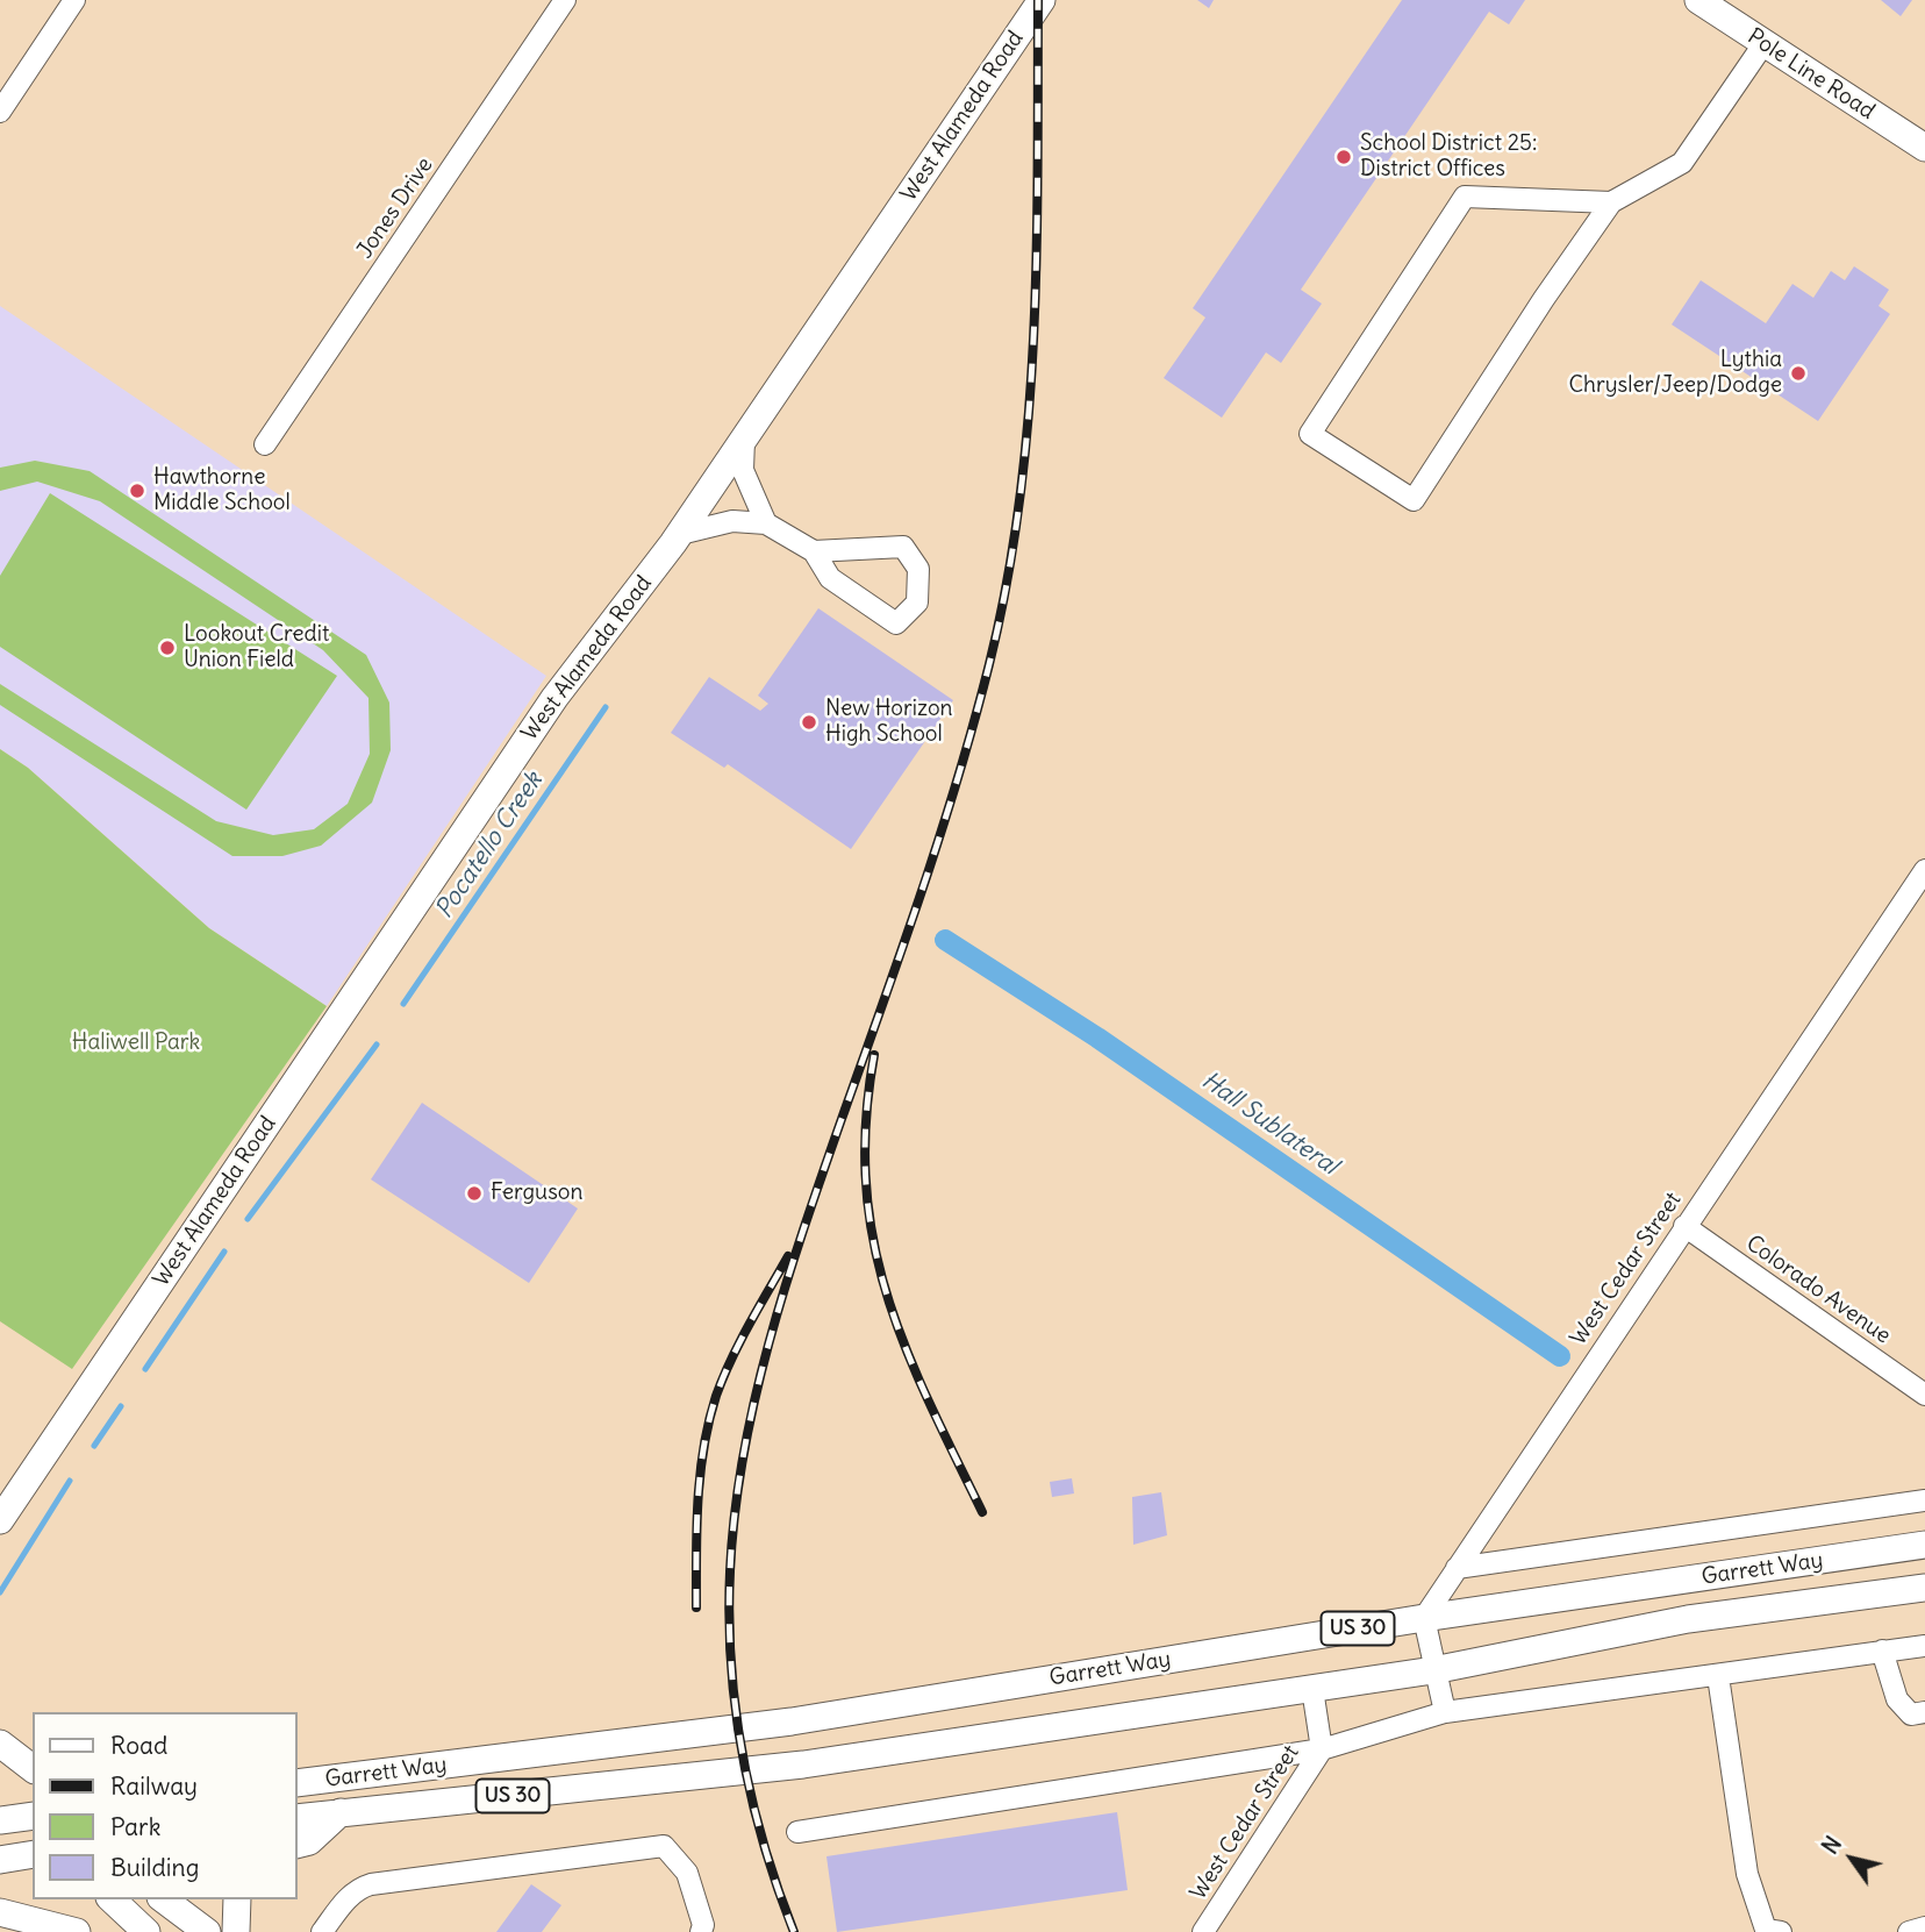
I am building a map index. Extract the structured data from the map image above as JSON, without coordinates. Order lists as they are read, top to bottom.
{
  "streets": {
    "main road": [
      "Pole Line Road",
      "West Alameda Road",
      "Garrett Way",
      "US 30"
    ],
    "street": ["Jones Drive", "West Cedar Street", "Colorado Avenue"]
  },
  "crossings": [
    ["West Cedar Street", "Colorado Avenue"],
    ["West Cedar Street", "Garrett Way"]
  ],
  "water": ["Pocatello Creek", "Hall Sublateral"],
  "parks": ["Haliwell Park"],
  "places": [
    "School District 25: District Offices",
    "Lythia Chrysler/Jeep/Dodge",
    "Hawthorne Middle School",
    "Lookout Credit Union Field",
    "New Horizon High School",
    "Ferguson"
  ],
  "legend": [
    "Road",
    "Railway",
    "Park",
    "Building"
  ],
  "north": "top left"
}
